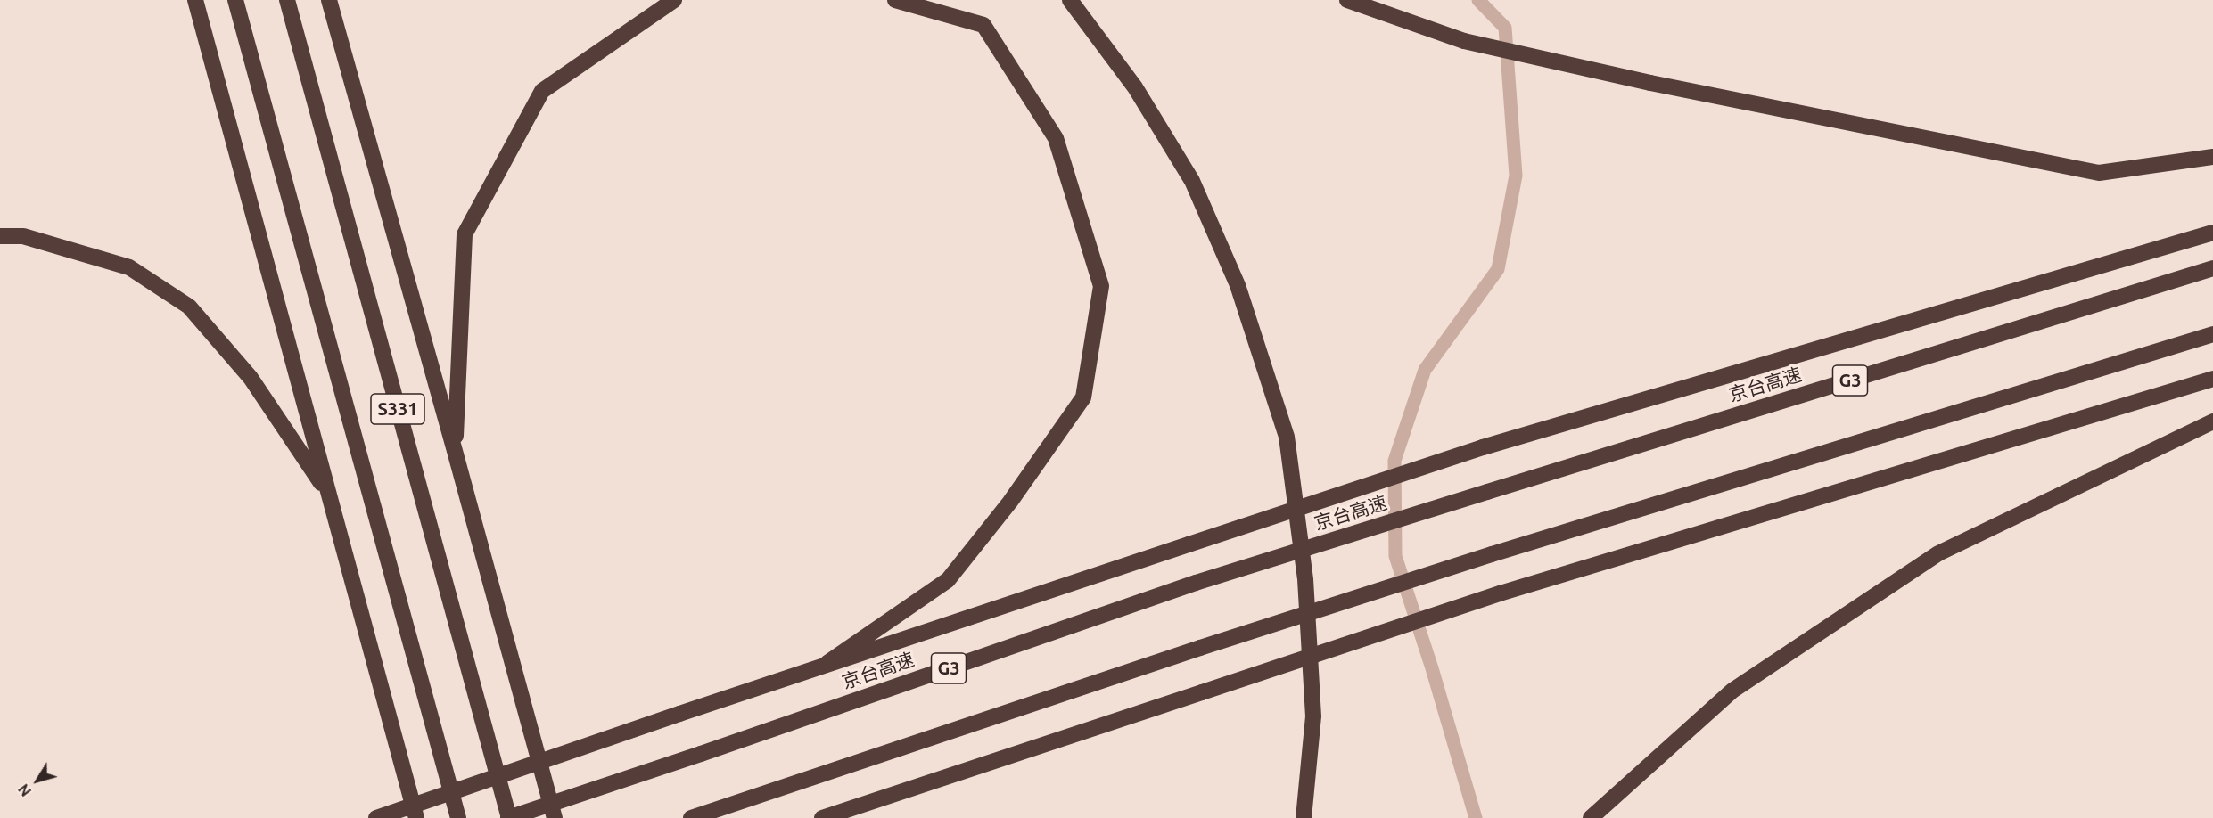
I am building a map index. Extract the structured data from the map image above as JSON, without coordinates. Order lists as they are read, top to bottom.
{
  "streets": {
    "highway": ["G3", "京台高速", "S331"]
  },
  "crossings": [
    ["京台高速", "S331"]
  ],
  "north": "bottom left"
}
